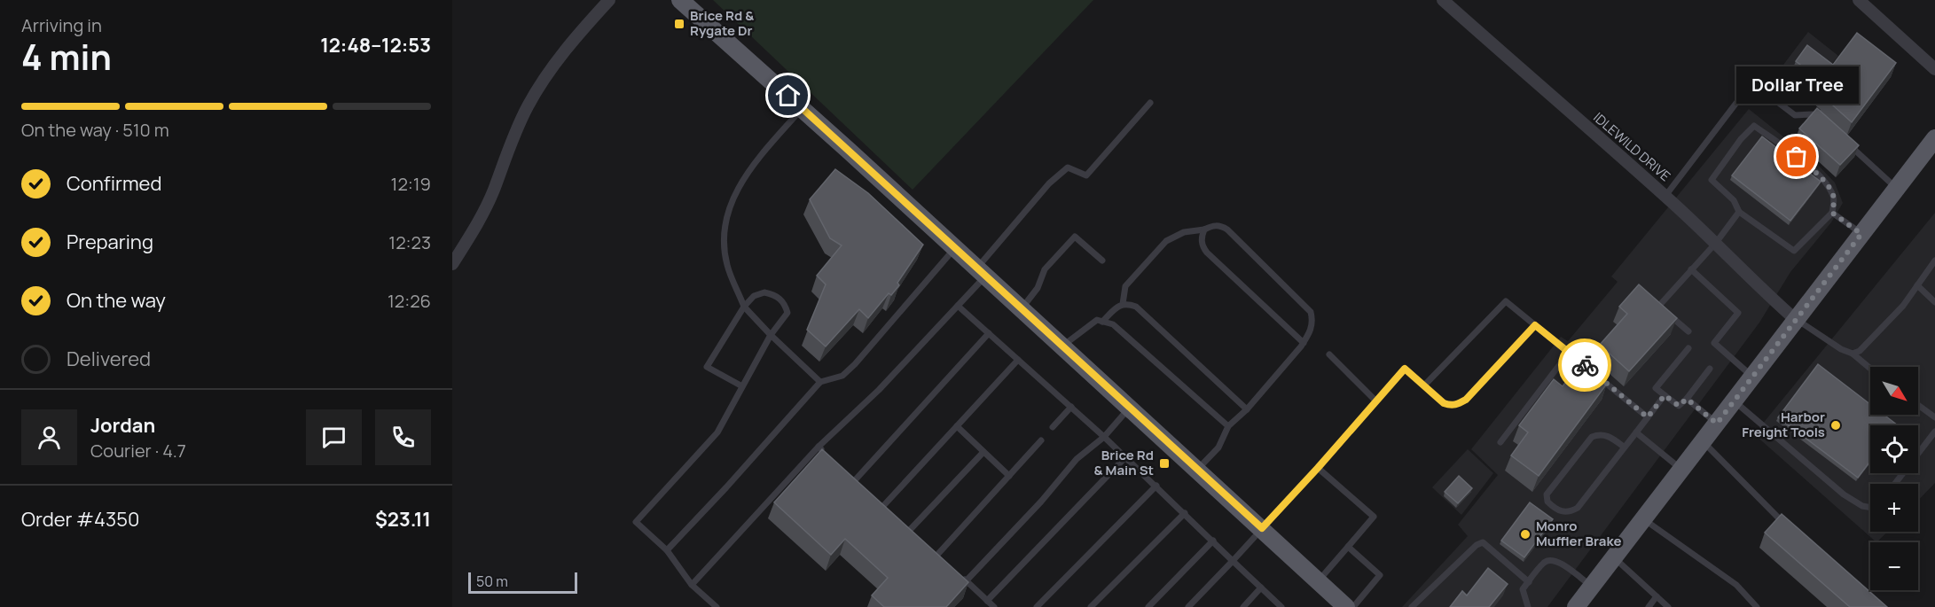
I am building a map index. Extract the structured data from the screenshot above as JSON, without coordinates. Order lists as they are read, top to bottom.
{
  "streets": {
    "street": ["IDLEWILD DRIVE"]
  },
  "places": {
    "transit": ["Brice Rd & Rygate Dr", "Brice Rd & Main St"],
    "other": ["Dollar Tree", "Harbor Freight Tools", "Monro Muffler Brake"]
  },
  "scale_bar": "50 m",
  "north": "bottom right",
  "page": {
    "heading": ["4 min", "Arriving in", "12:48–12:53"],
    "panel": [
      "Jordan",
      "Courier · 4.7",
      "Order #4350",
      "$23.11"
    ],
    "bubble": "Dollar Tree",
    "bar": "On the way · 510 m",
    "list": [
      ["Confirmed", "12:19"],
      ["Preparing", "12:23"],
      ["On the way", "12:26"],
      "Delivered"
    ],
    "map_buttons": ["+", "−"],
    "scale": "50 m"
  }
}
